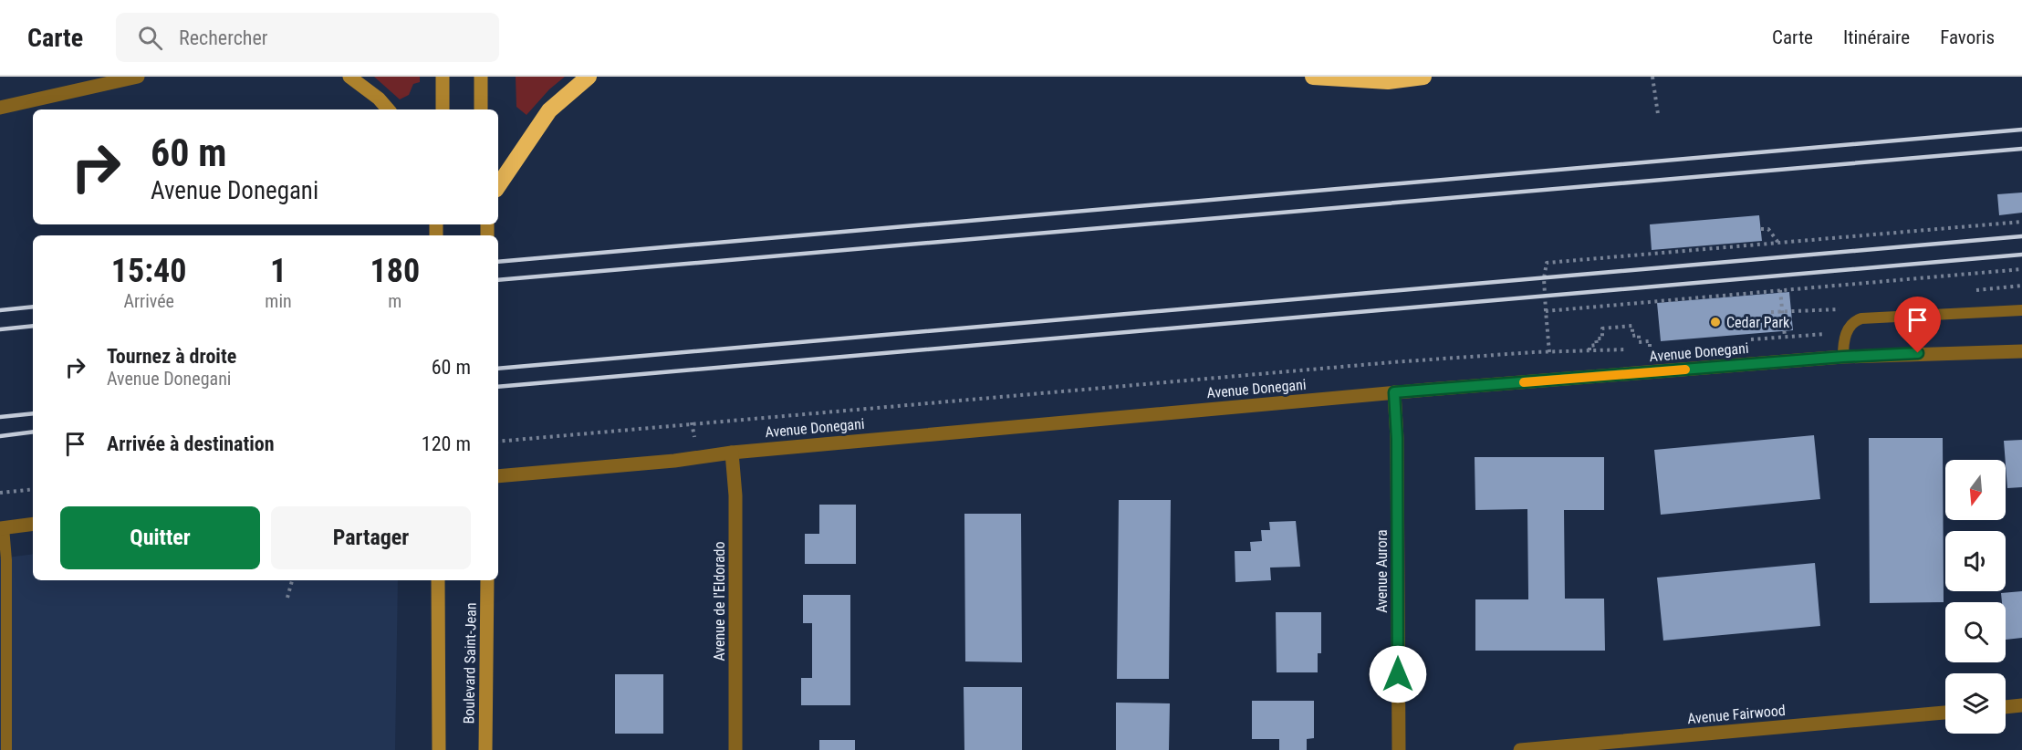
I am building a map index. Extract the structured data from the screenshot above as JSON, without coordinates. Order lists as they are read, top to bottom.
{
  "streets": {
    "main road": ["Boulevard Saint-Jean"],
    "street": [
      "Avenue Donegani",
      "Avenue Aurora",
      "Avenue de l'Eldorado",
      "Avenue Fairwood"
    ]
  },
  "crossings": [
    ["Avenue Donegani", "Avenue Aurora"],
    ["Avenue Donegani", "Avenue de l'Eldorado"]
  ],
  "places": ["Cedar Park"],
  "north": "bottom",
  "page": {
    "header": "Carte",
    "search": "Rechercher",
    "nav": ["Carte", "Itinéraire", "Favoris"],
    "turn": ["60 m", "Avenue Donegani"],
    "eta": [
      "15:40",
      "Arrivée",
      "1",
      "min",
      "180",
      "m"
    ],
    "list": [
      {
        "name": "Tournez à droite",
        "note": "Avenue Donegani",
        "value": "60 m"
      },
      {
        "name": "Arrivée à destination",
        "value": "120 m"
      }
    ],
    "buttons": ["Quitter", "Partager"]
  }
}
